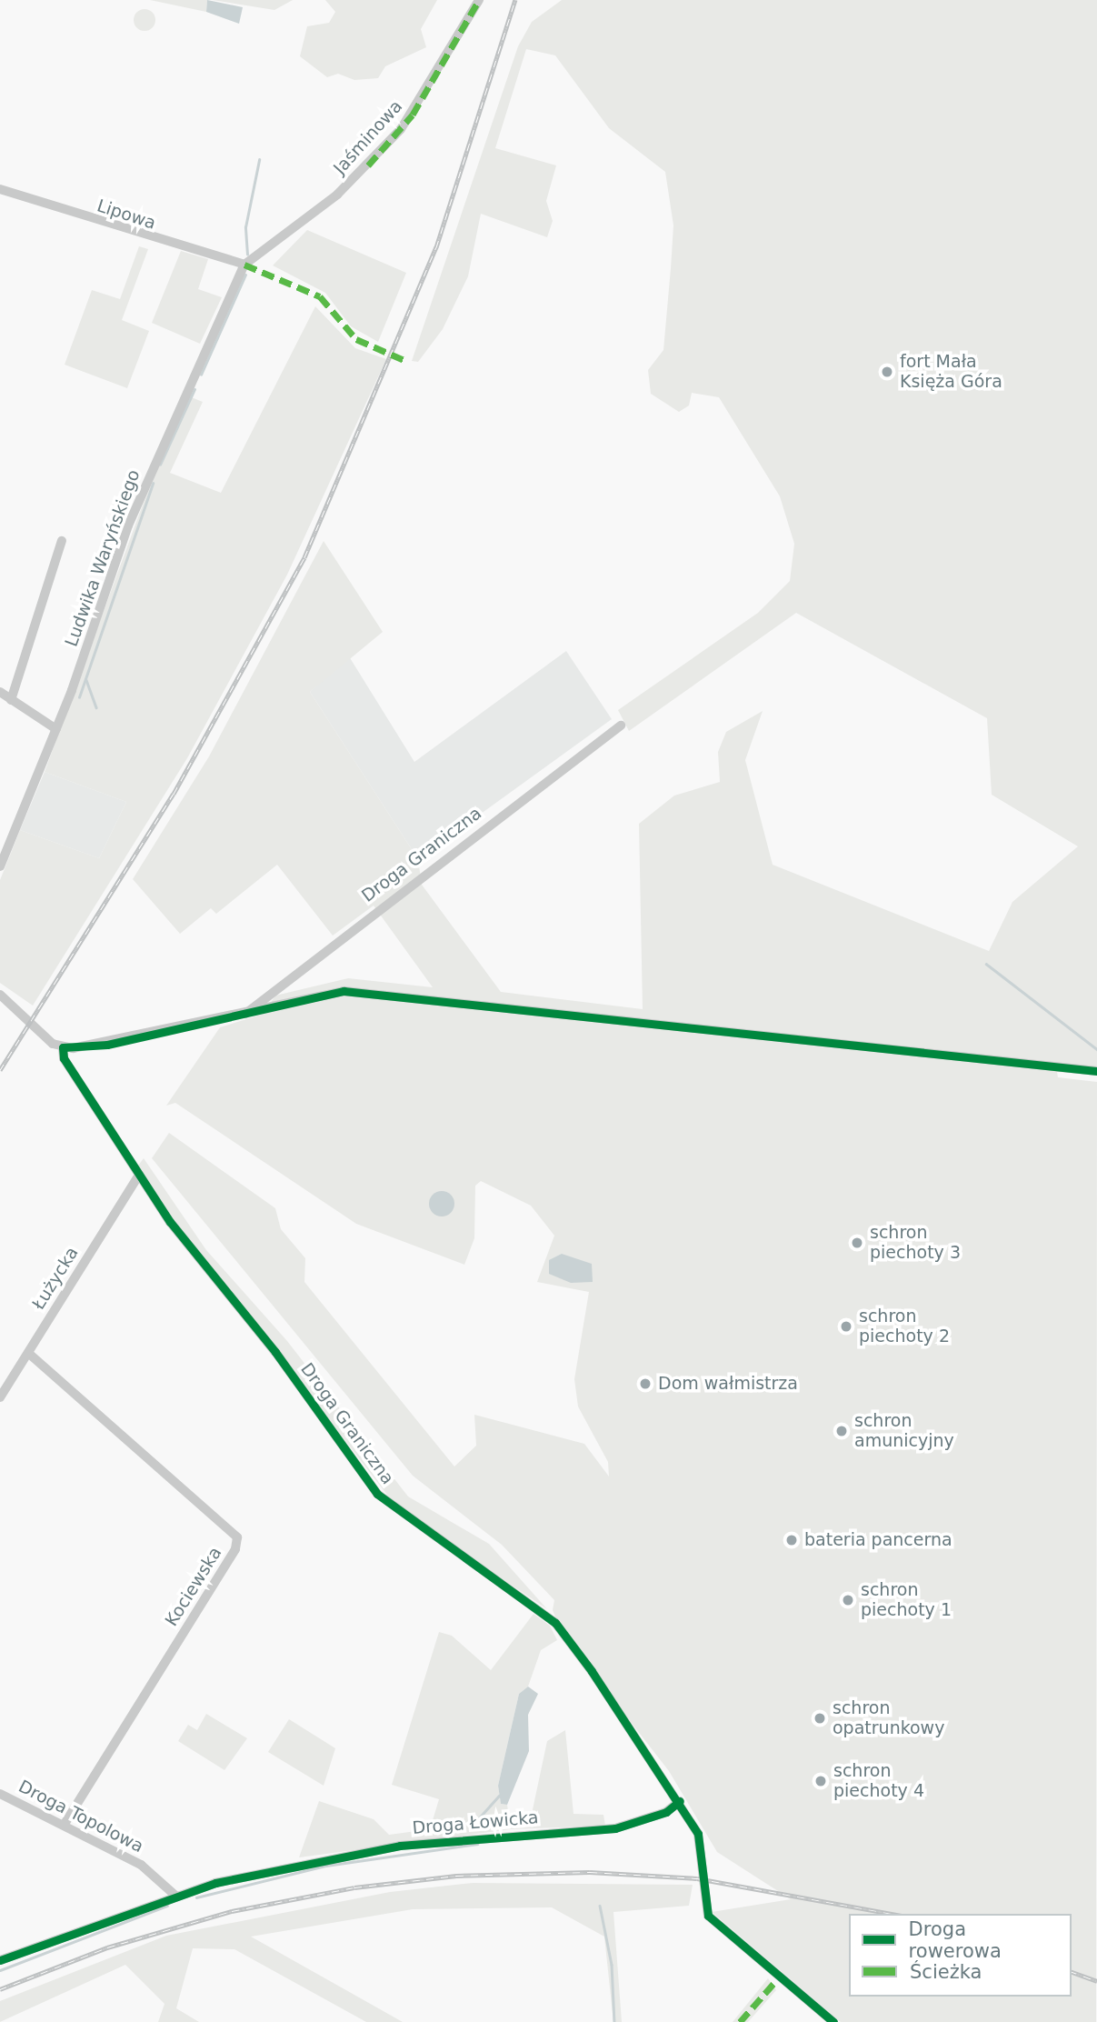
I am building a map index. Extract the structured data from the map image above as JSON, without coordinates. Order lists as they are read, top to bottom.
{
  "streets": {
    "street": [
      "Jaśminowa",
      "Lipowa",
      "Ludwika Waryńskiego",
      "Droga Graniczna",
      "Łużycka",
      "Kociewska",
      "Droga Topolowa",
      "Droga Łowicka"
    ]
  },
  "crossings": [
    ["Jaśminowa", "Lipowa"],
    ["Jaśminowa", "Ludwika Waryńskiego"],
    ["Lipowa", "Ludwika Waryńskiego"],
    ["Droga Graniczna", "Łużycka"],
    ["Droga Graniczna", "Droga Łowicka"],
    ["Łużycka", "Kociewska"],
    ["Kociewska", "Droga Topolowa"],
    ["Droga Topolowa", "Droga Łowicka"]
  ],
  "places": [
    "fort Mała Księża Góra",
    "schron piechoty 3",
    "schron piechoty 2",
    "Dom wałmistrza",
    "schron amunicyjny",
    "bateria pancerna",
    "schron piechoty 1",
    "schron opatrunkowy",
    "schron piechoty 4"
  ],
  "legend": ["Droga rowerowa", "Ścieżka"]
}
